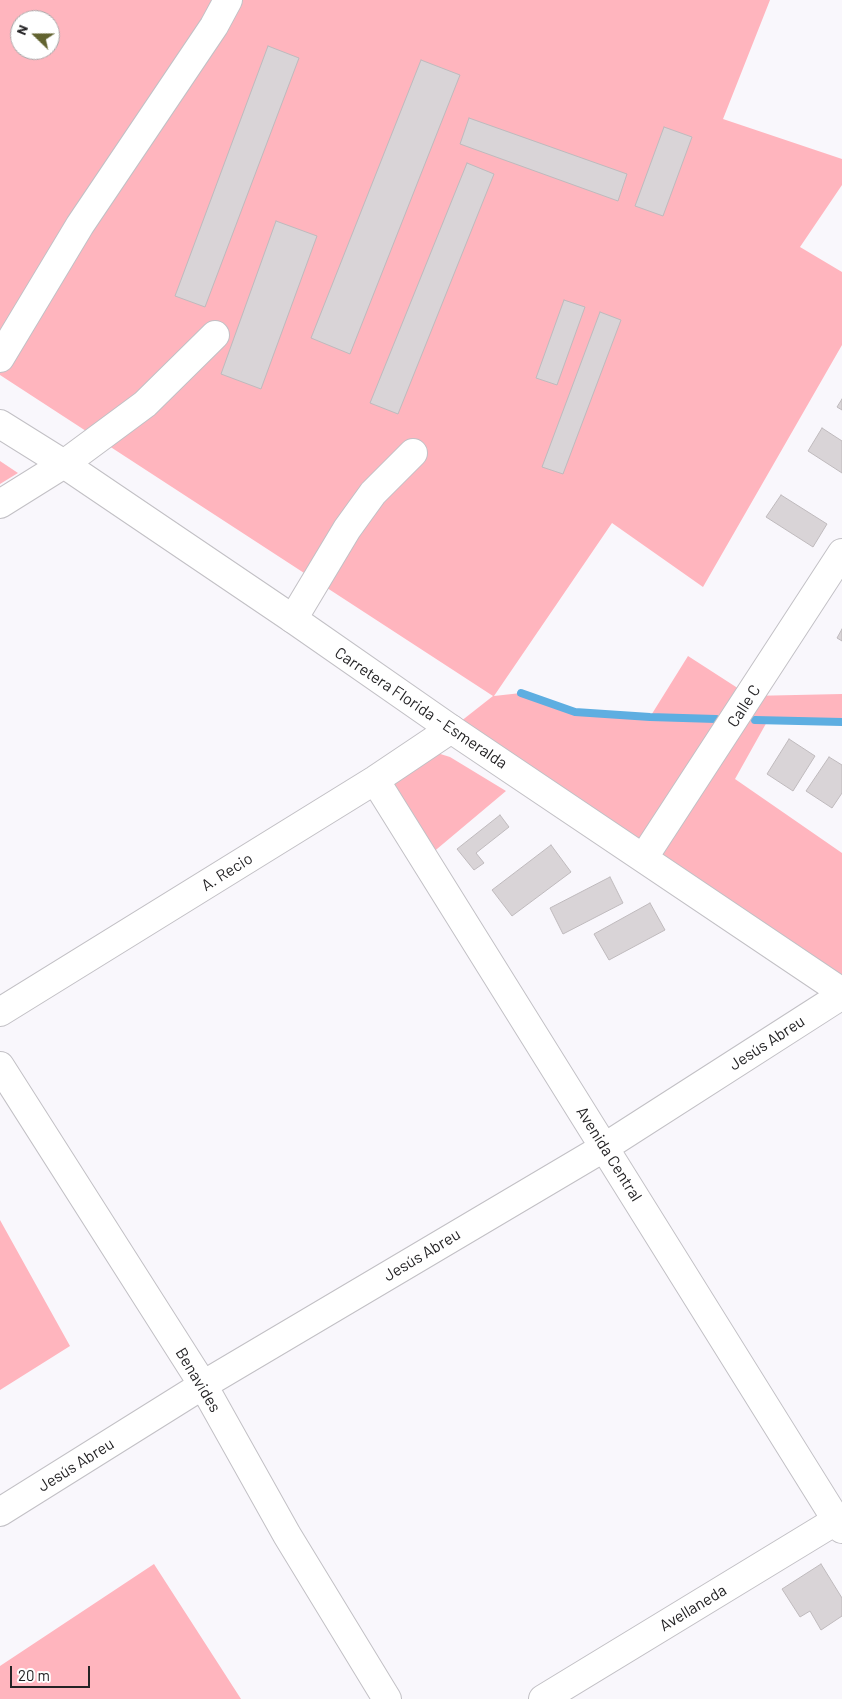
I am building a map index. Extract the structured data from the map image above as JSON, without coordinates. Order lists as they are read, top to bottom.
{
  "streets": {
    "street": [
      "Calle C",
      "Carretera Florida - Esmeralda",
      "A. Recio",
      "Jesús Abreu",
      "Avenida Central",
      "Benavides",
      "Avellaneda"
    ]
  },
  "crossings": [
    ["Calle C", "Carretera Florida - Esmeralda"],
    ["Carretera Florida - Esmeralda", "A. Recio"],
    ["Carretera Florida - Esmeralda", "Jesús Abreu"],
    ["A. Recio", "Avenida Central"],
    ["Jesús Abreu", "Avenida Central"],
    ["Jesús Abreu", "Benavides"],
    ["Avenida Central", "Avellaneda"]
  ],
  "scale_bar": "20 m",
  "north": "left"
}
